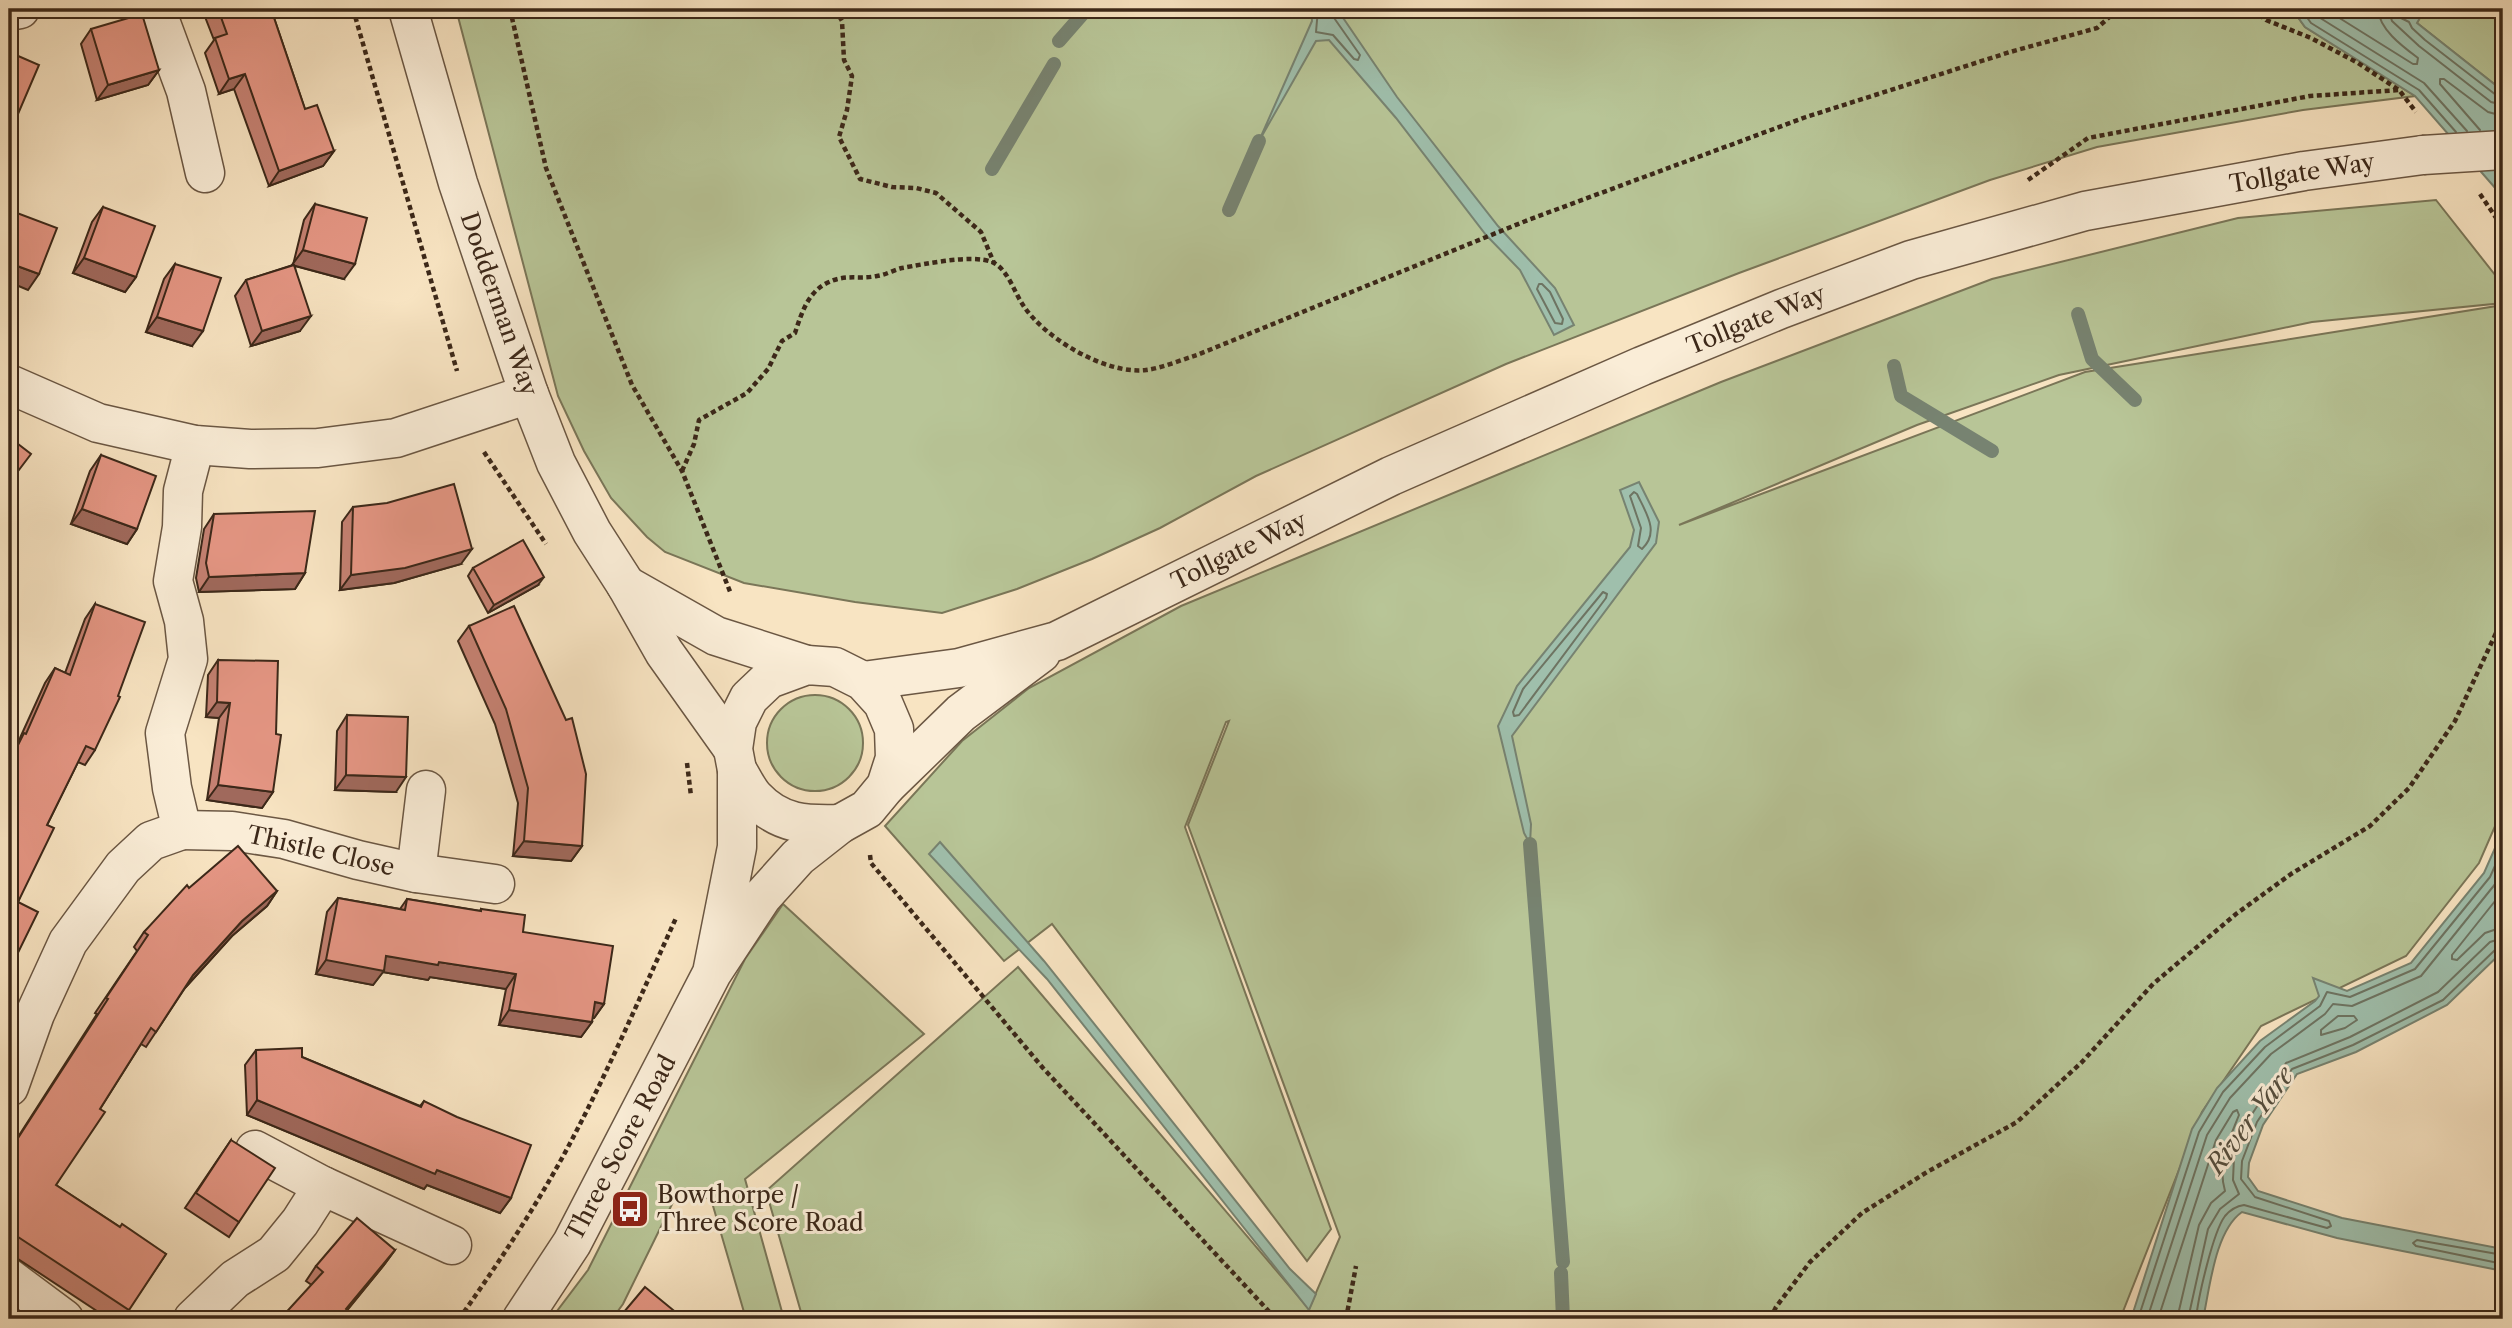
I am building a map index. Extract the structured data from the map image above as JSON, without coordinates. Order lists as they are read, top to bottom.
{
  "streets": {
    "street": [
      "Tollgate Way",
      "Dodderman Way",
      "Thistle Close",
      "Three Score Road"
    ]
  },
  "crossings": [
    ["Tollgate Way", "Dodderman Way"],
    ["Tollgate Way", "Three Score Road"],
    ["Dodderman Way", "Three Score Road"]
  ],
  "water": ["River Yare"],
  "places": {
    "bus stop": ["Bowthorpe / Three Score Road"]
  }
}
